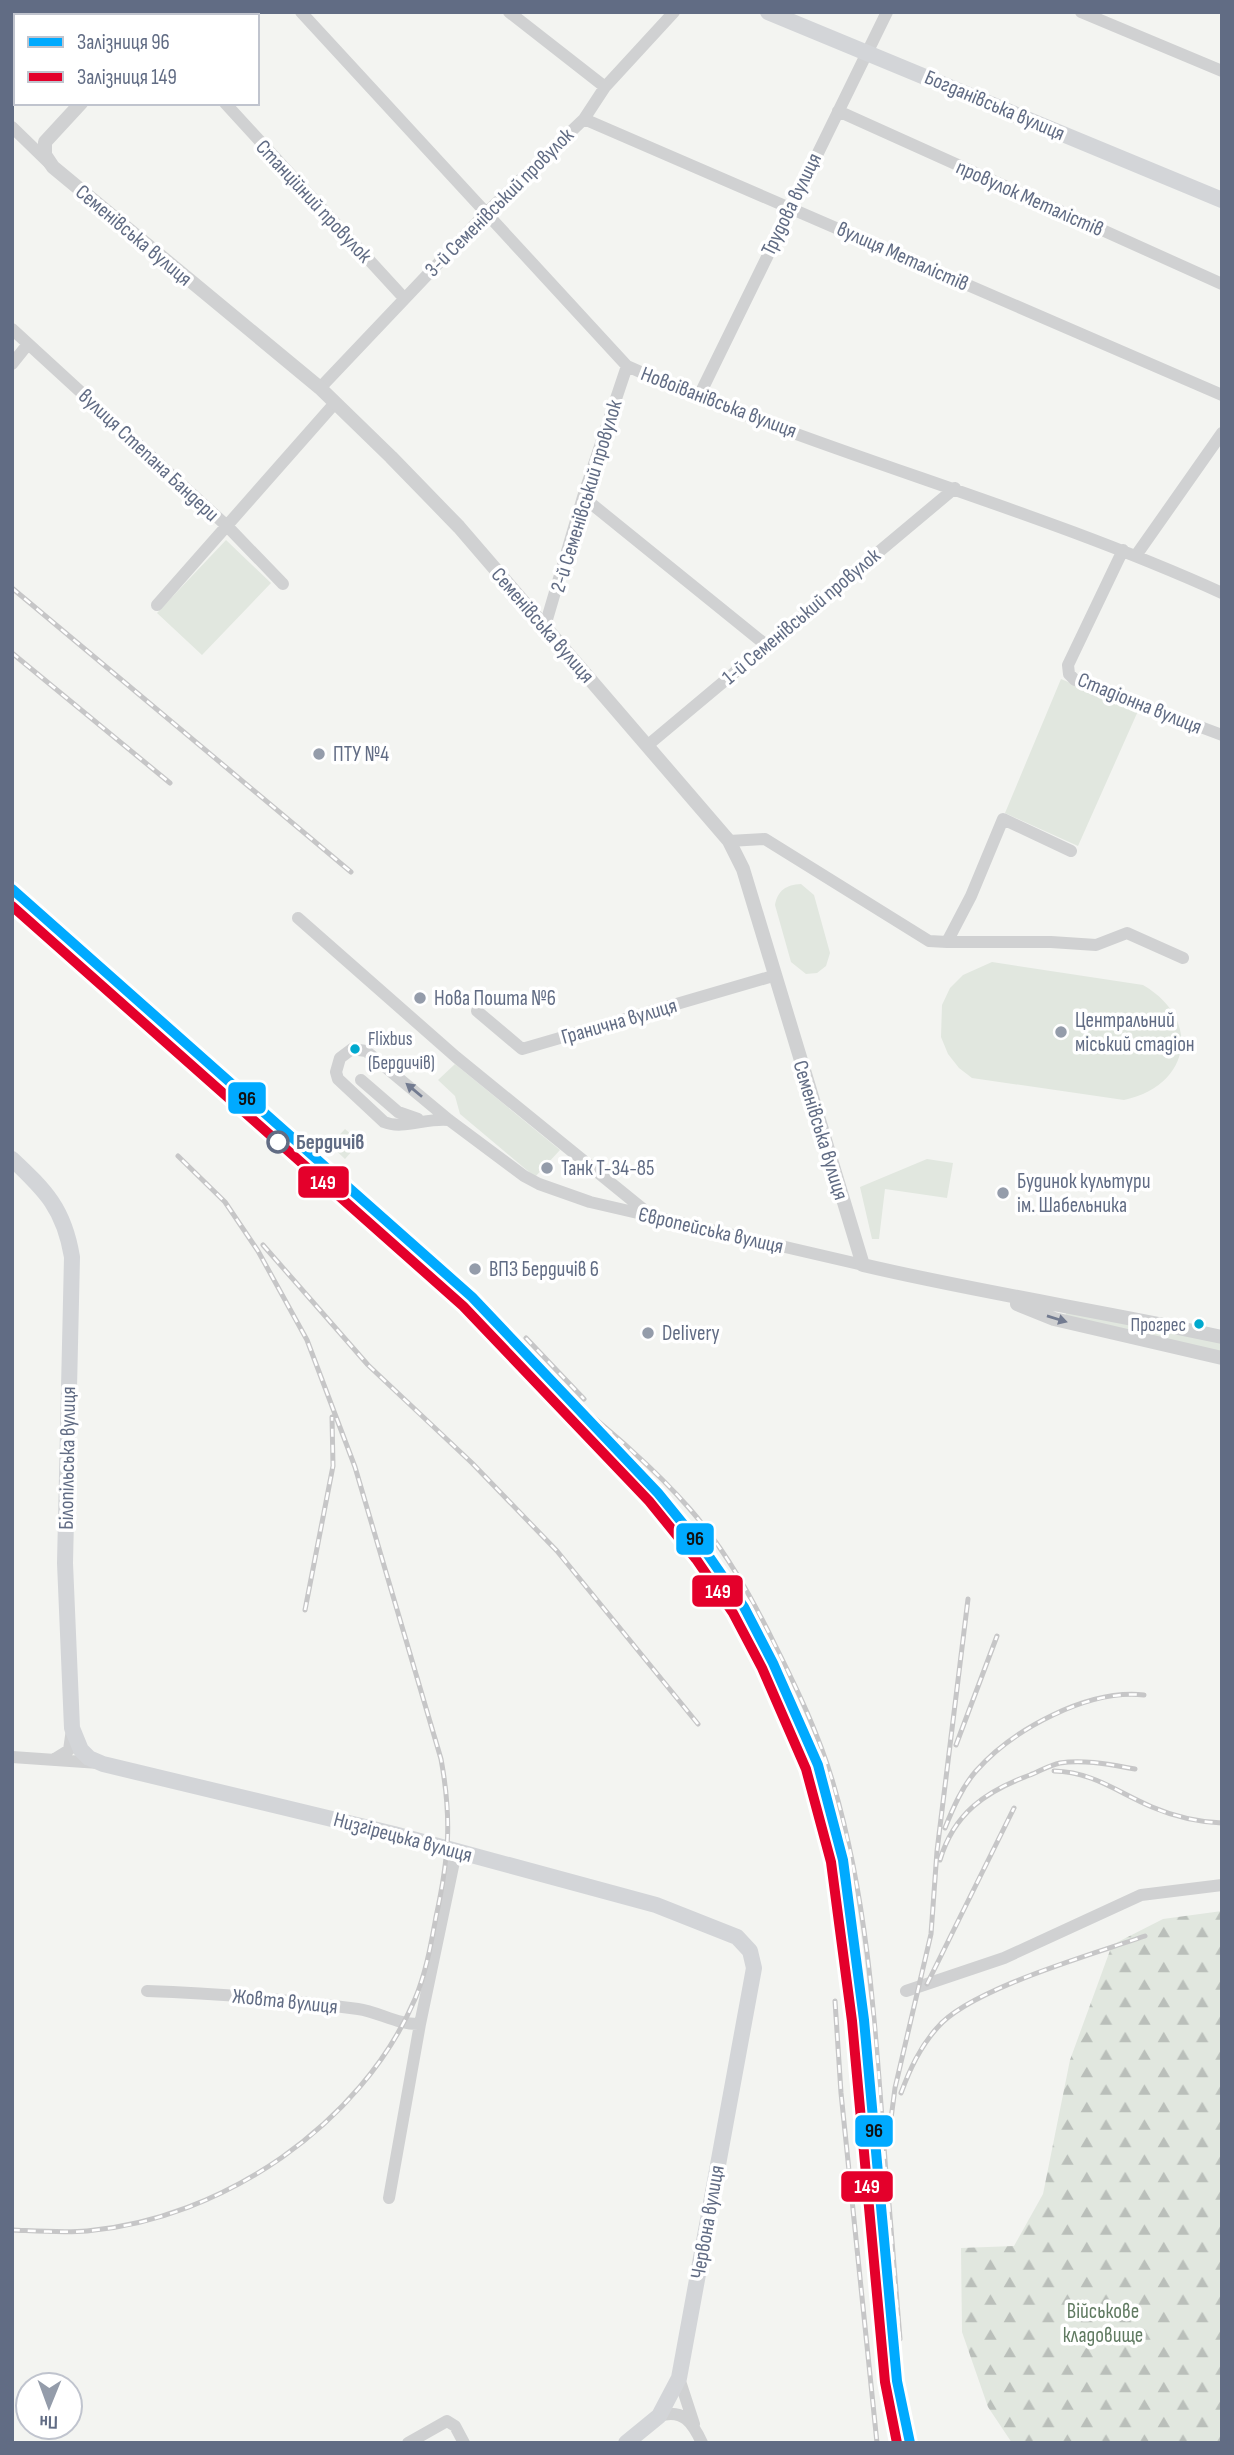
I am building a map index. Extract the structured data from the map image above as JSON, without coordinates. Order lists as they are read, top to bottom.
{
  "streets": {
    "main road": [
      "Богданівська вулиця",
      "Білопільська вулиця",
      "Низгірецька вулиця",
      "Червона вулиця"
    ],
    "street": [
      "провулок Металістів",
      "Станційний провулок",
      "3-й Семенівський провулок",
      "Трудова вулиця",
      "Семенівська вулиця",
      "вулиця Металістів",
      "Новоіванівська вулиця",
      "вулиця Степана Бандери",
      "2-й Семенівський провулок",
      "1-й Семенівський провулок",
      "Стадіонна вулиця",
      "Гранична вулиця",
      "Європейська вулиця",
      "Жовта вулиця"
    ]
  },
  "crossings": [
    ["Богданівська вулиця", "Трудова вулиця"],
    ["провулок Металістів", "Трудова вулиця"],
    ["Станційний провулок", "3-й Семенівський провулок"],
    ["3-й Семенівський провулок", "Семенівська вулиця"],
    ["3-й Семенівський провулок", "вулиця Металістів"],
    ["3-й Семенівський провулок", "Новоіванівська вулиця"],
    ["Трудова вулиця", "вулиця Металістів"],
    ["Трудова вулиця", "Новоіванівська вулиця"],
    ["Семенівська вулиця", "2-й Семенівський провулок"],
    ["Семенівська вулиця", "1-й Семенівський провулок"],
    ["Семенівська вулиця", "Гранична вулиця"],
    ["Семенівська вулиця", "Європейська вулиця"],
    ["Новоіванівська вулиця", "2-й Семенівський провулок"],
    ["Новоіванівська вулиця", "1-й Семенівський провулок"],
    ["Новоіванівська вулиця", "Стадіонна вулиця"],
    ["Білопільська вулиця", "Низгірецька вулиця"],
    ["Низгірецька вулиця", "Червона вулиця"]
  ],
  "parks": ["Військове кладовище"],
  "places": [
    "ПТУ №4",
    "Нова Пошта №6",
    "Центральний міський стадіон",
    "Flixbus (Бердичів)",
    "Бердичів",
    "Танк Т-34-85",
    "Будинок культури ім. Шабельника",
    "ВПЗ Бердичів 6",
    "Прогрес",
    "Delivery"
  ],
  "lines": ["rail line 96", "rail line 149"],
  "legend": ["Залізниця 96", "Залізниця 149"],
  "north": "bottom"
}
